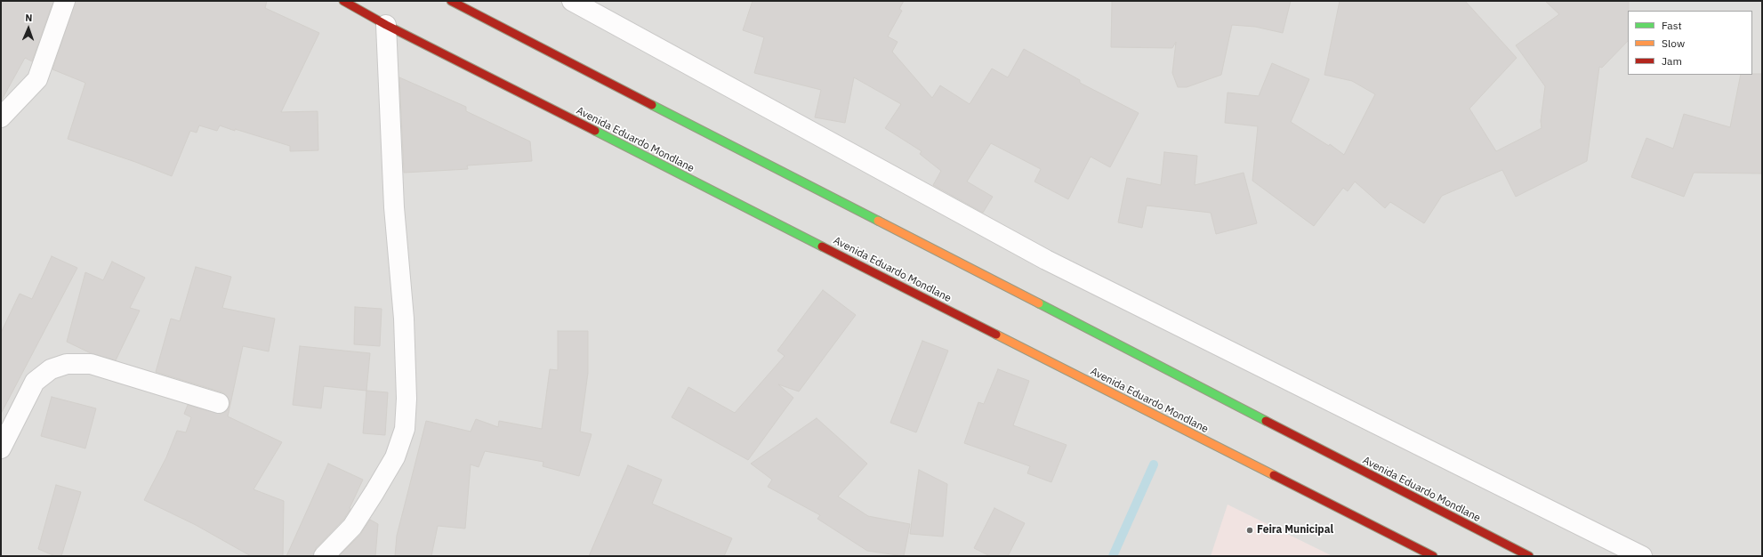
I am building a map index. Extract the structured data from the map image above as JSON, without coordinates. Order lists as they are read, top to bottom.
{
  "streets": {
    "main road": ["Avenida Eduardo Mondlane"]
  },
  "places": ["Feira Municipal"],
  "legend": ["Fast", "Slow", "Jam"],
  "north": "top"
}
